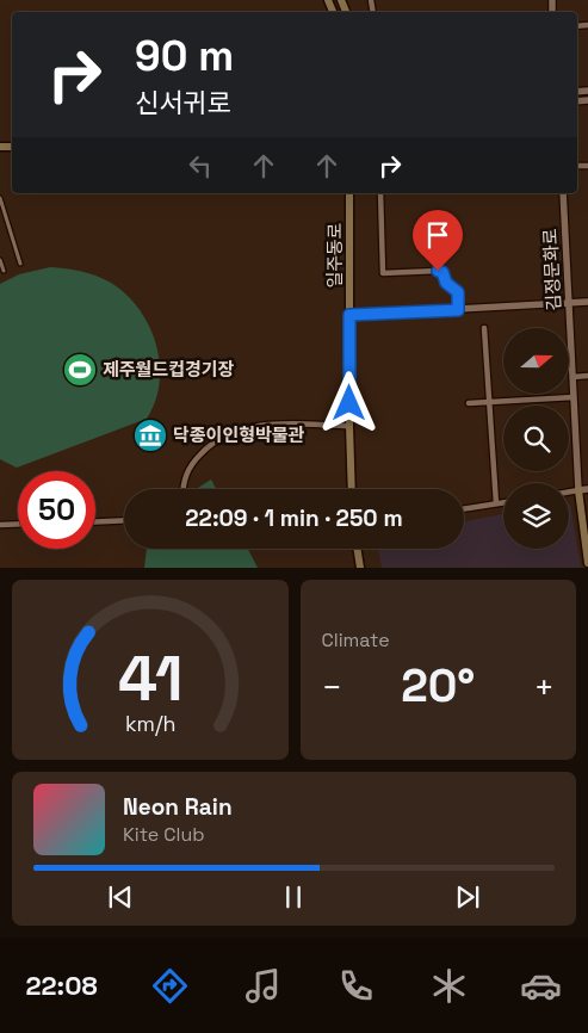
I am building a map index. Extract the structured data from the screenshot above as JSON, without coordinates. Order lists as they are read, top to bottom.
{
  "streets": {
    "main road": ["일주동로"],
    "street": ["김정문화로"]
  },
  "places": {
    "sports": ["제주월드컵경기장"],
    "museum": ["닥종이인형박물관"]
  },
  "north": "right",
  "page": {
    "turn": ["90 m", "신서귀로"],
    "limit": "50",
    "trip": "22:09 · 1 min · 250 m",
    "tile": "Climate",
    "heat": ["−", "20°", "+"],
    "song": ["Neon Rain", "Kite Club"],
    "tabs": "22:08",
    "gauge": ["41", "km/h"]
  }
}
